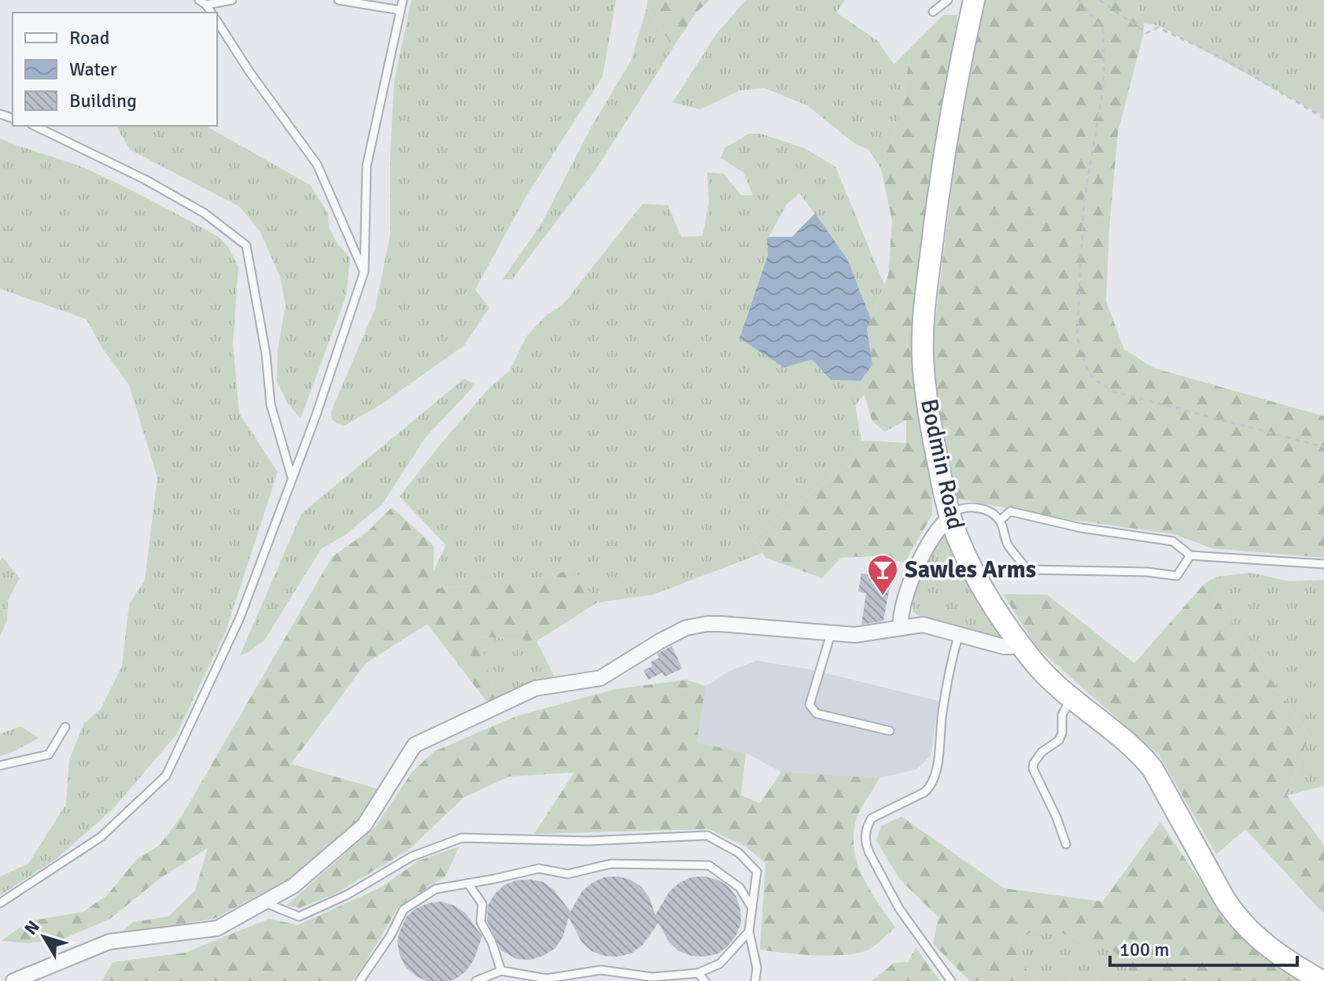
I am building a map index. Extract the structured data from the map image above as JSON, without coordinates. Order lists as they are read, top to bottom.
{
  "streets": {
    "main road": ["Bodmin Road"]
  },
  "places": {
    "bar": ["Sawles Arms"]
  },
  "legend": ["Road", "Water", "Building"],
  "scale_bar": "100 m",
  "north": "top left"
}
